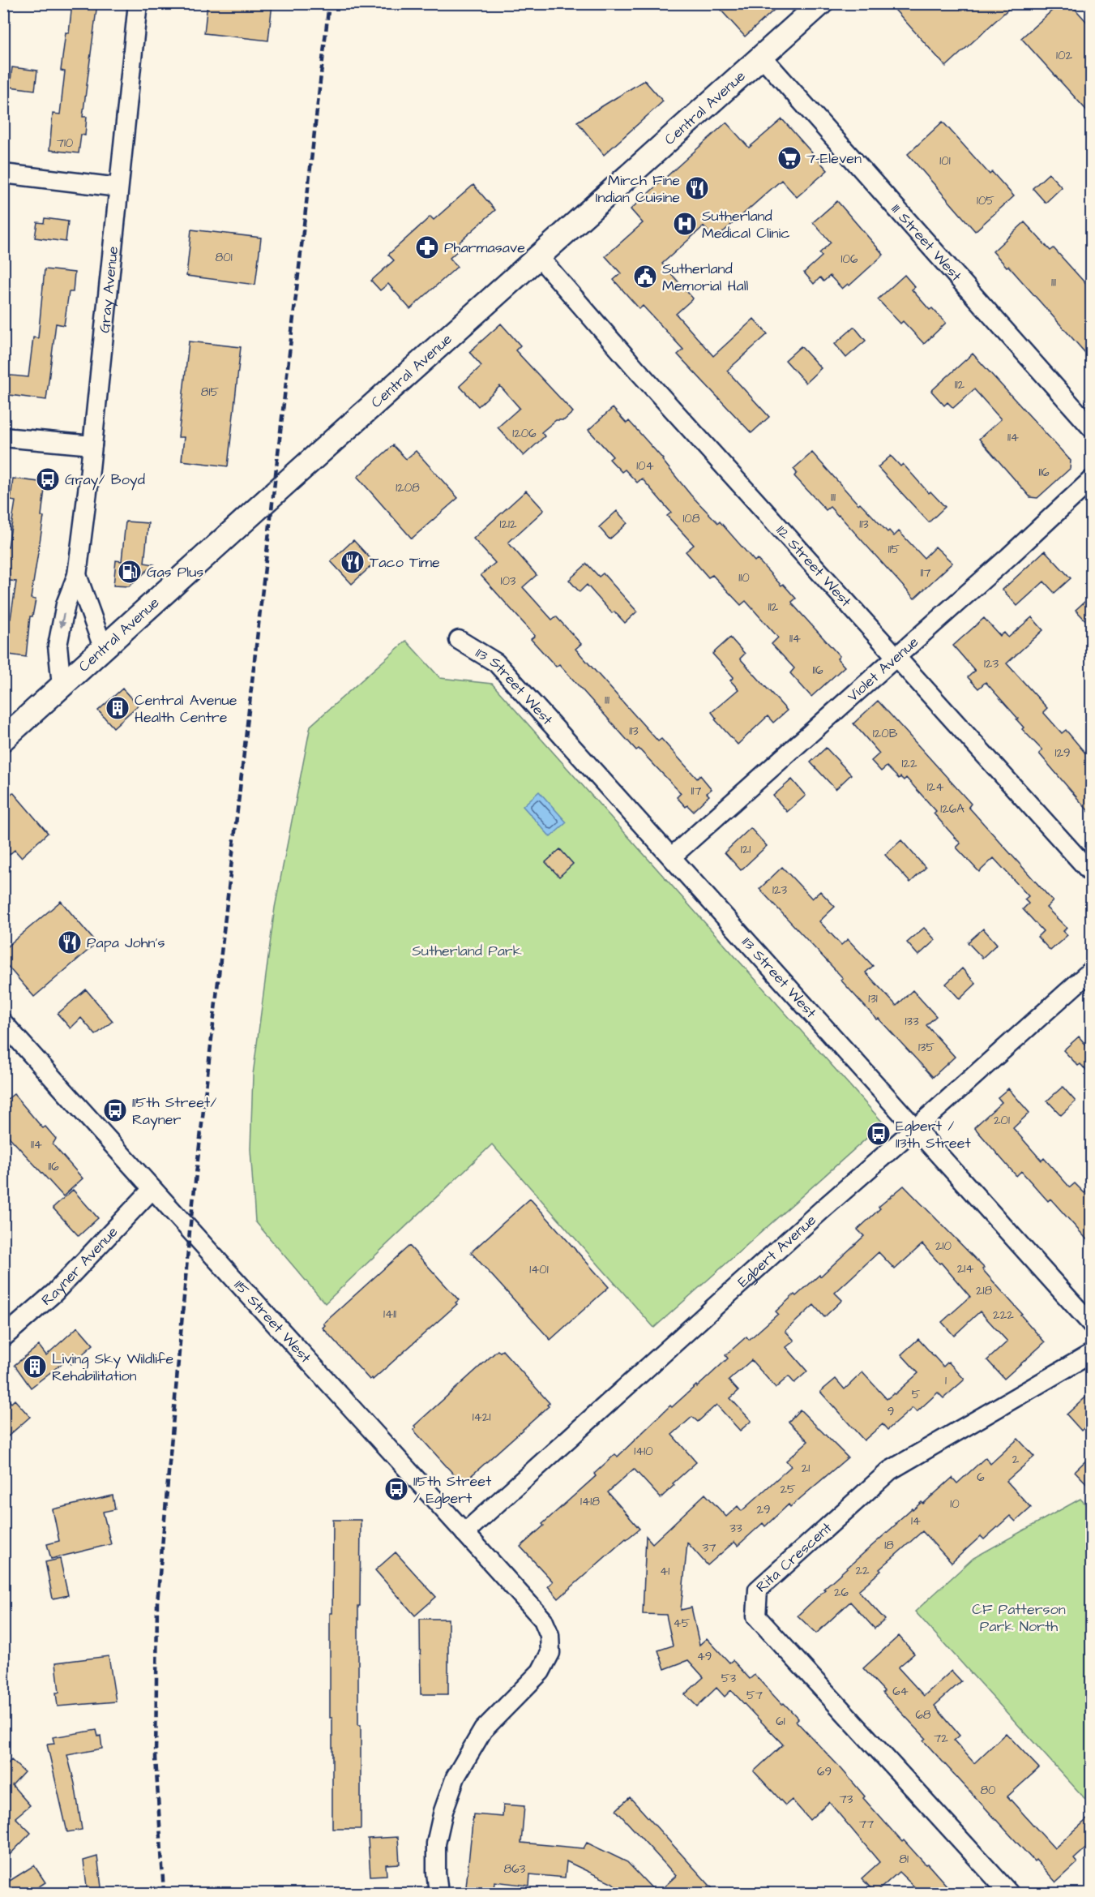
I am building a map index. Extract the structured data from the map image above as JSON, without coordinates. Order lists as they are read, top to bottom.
{
  "streets": {
    "main road": ["Central Avenue"],
    "street": [
      "111 Street West",
      "Gray Avenue",
      "112 Street West",
      "Violet Avenue",
      "113 Street West",
      "Egbert Avenue",
      "Rayner Avenue",
      "115 Street West",
      "Rita Crescent"
    ]
  },
  "crossings": [
    ["Central Avenue", "111 Street West"],
    ["Central Avenue", "Gray Avenue"],
    ["Central Avenue", "112 Street West"],
    ["112 Street West", "Violet Avenue"],
    ["Violet Avenue", "113 Street West"],
    ["113 Street West", "Egbert Avenue"],
    ["Egbert Avenue", "115 Street West"],
    ["Rayner Avenue", "115 Street West"]
  ],
  "parks": ["Sutherland Park", "CF Patterson Park North"],
  "places": {
    "supermarket": ["7-Eleven"],
    "restaurant": ["Mirch Fine Indian Cuisine", "Taco Time", "Papa John's"],
    "hospital": ["Sutherland Medical Clinic"],
    "pharmacy": ["Pharmasave"],
    "public building": ["Sutherland Memorial Hall"],
    "bus stop": [
      "Gray/ Boyd",
      "115th Street/ Rayner",
      "Egbert / 113th Street",
      "115th Street / Egbert"
    ],
    "fuel station": ["Gas Plus"],
    "building": ["Central Avenue Health Centre", "Living Sky Wildlife Rehabilitation"]
  },
  "house_numbers": [
    "102",
    "710",
    "101",
    "105",
    "801",
    "106",
    "111",
    "112",
    "815",
    "1206",
    "114",
    "104",
    "116",
    "1208",
    "111",
    "108",
    "1212",
    "113",
    "115",
    "117",
    "110",
    "103",
    "112",
    "114",
    "123",
    "116",
    "111",
    "113",
    "120B",
    "129",
    "122",
    "124",
    "117",
    "126A",
    "121",
    "123",
    "131",
    "133",
    "135",
    "201",
    "114",
    "116",
    "210",
    "214",
    "1401",
    "218",
    "1411",
    "222",
    "1",
    "5",
    "9",
    "1421",
    "1410",
    "2",
    "21",
    "6",
    "25",
    "1418",
    "10",
    "29",
    "14",
    "33",
    "18",
    "37",
    "22",
    "41",
    "26",
    "45",
    "49",
    "53",
    "64",
    "57",
    "68",
    "61",
    "72",
    "69",
    "80",
    "73",
    "77",
    "81",
    "863"
  ]
}
